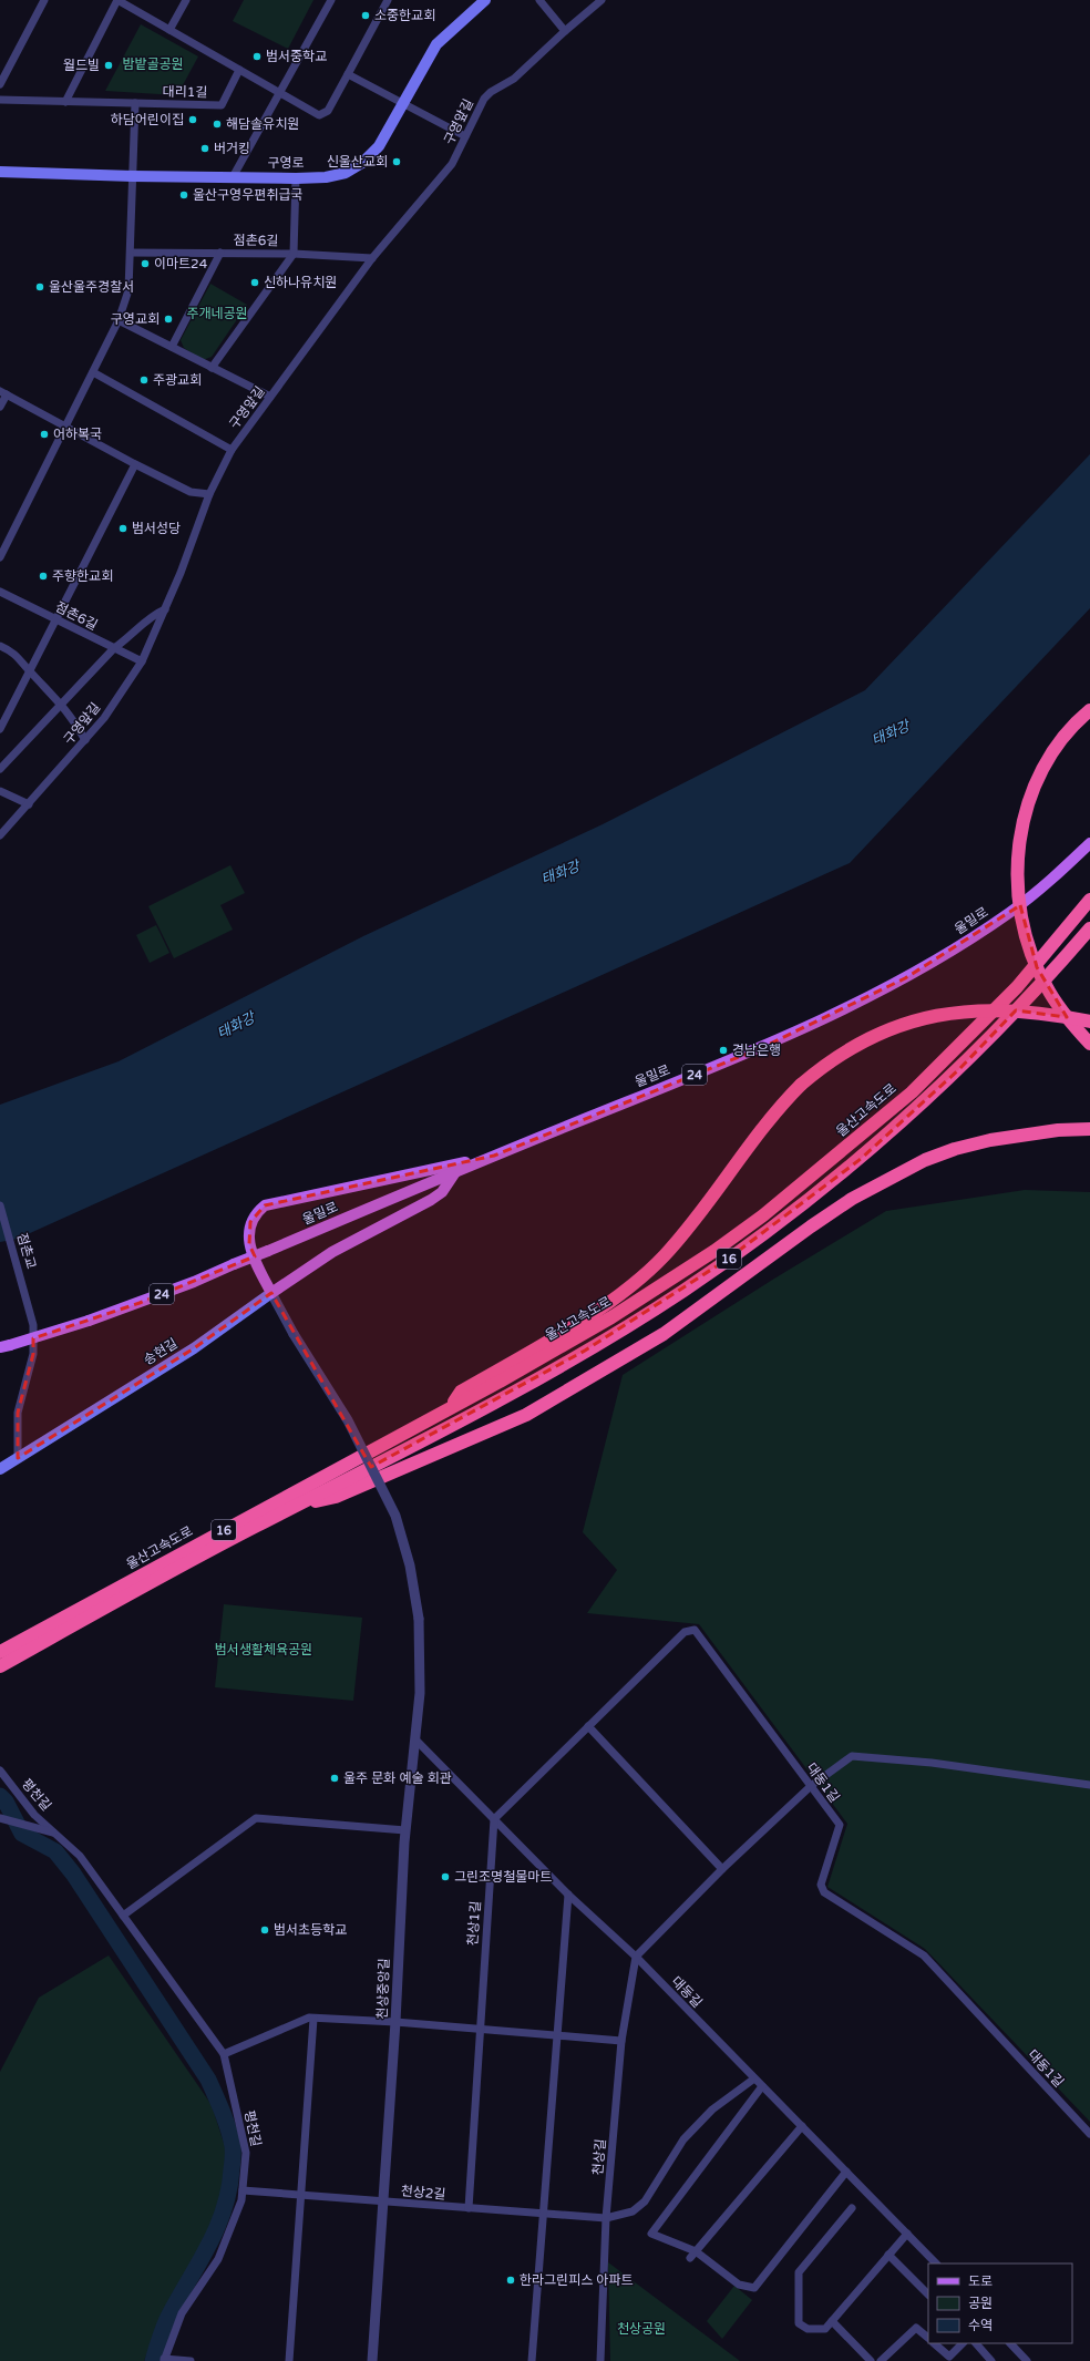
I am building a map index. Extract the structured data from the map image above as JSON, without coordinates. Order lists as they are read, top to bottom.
{
  "streets": {
    "highway": ["울산고속도로", "16"],
    "main road": [
      "구영로",
      "울밀로",
      "24",
      "송현길"
    ],
    "street": [
      "대리1길",
      "구영앞길",
      "점촌6길",
      "점촌교",
      "대동1길",
      "평천길",
      "천상1길",
      "천상중앙길",
      "대동길",
      "천상길",
      "천상2길"
    ]
  },
  "crossings": [
    ["구영앞길", "점촌6길"],
    ["점촌교", "송현길"],
    ["송현길", "천상중앙길"],
    ["대동1길", "천상1길"],
    ["대동1길", "대동길"],
    ["평천길", "천상2길"],
    ["천상1길", "대동길"],
    ["천상1길", "천상2길"],
    ["천상중앙길", "대동길"],
    ["천상중앙길", "천상2길"],
    ["대동길", "천상길"],
    ["대동길", "천상2길"],
    ["천상길", "천상2길"]
  ],
  "water": ["태화강"],
  "parks": [
    "밤밭골공원",
    "주개네공원",
    "범서생활체육공원",
    "천상공원"
  ],
  "places": [
    "소중한교회",
    "범서중학교",
    "월드빌",
    "하담어린이집",
    "해담솔유치원",
    "버거킹",
    "신울산교회",
    "울산구영우편취급국",
    "이마트24",
    "신하나유치원",
    "울산울주경찰서",
    "구영교회",
    "주광교회",
    "어하복국",
    "범서성당",
    "주향한교회",
    "경남은행",
    "울주 문화 예술 회관",
    "그린조명철물마트",
    "범서초등학교",
    "한라그린피스 아파트"
  ],
  "legend": ["도로", "공원", "수역"]
}
